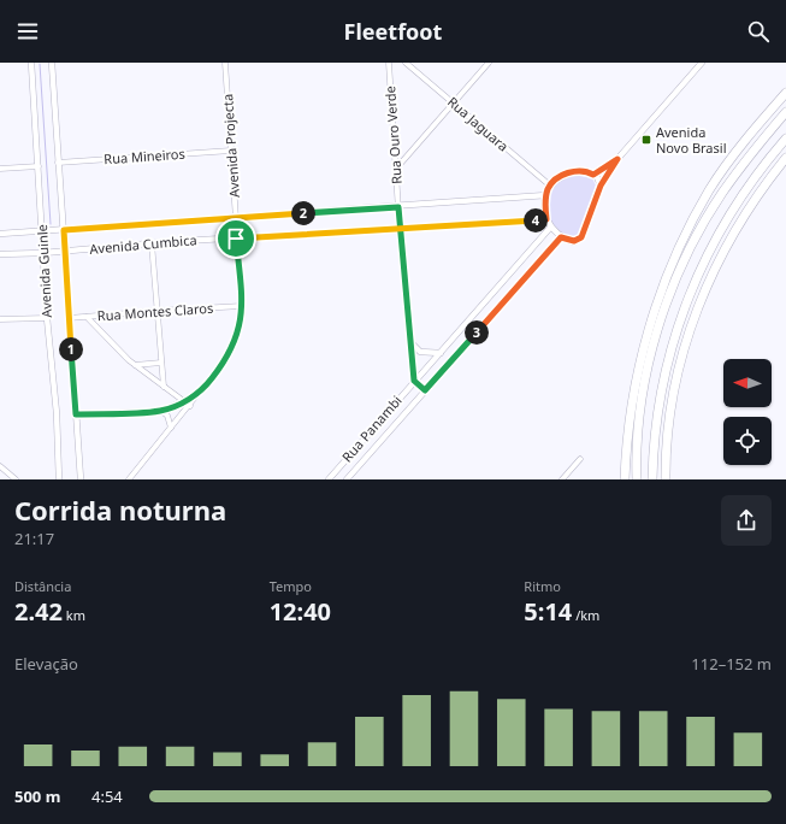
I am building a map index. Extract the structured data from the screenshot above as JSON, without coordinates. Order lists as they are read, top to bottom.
{
  "streets": {
    "street": [
      "Rua Jaguara",
      "Rua Ouro Verde",
      "Avenida Projecta",
      "Rua Mineiros",
      "Avenida Cumbica",
      "Avenida Guinle",
      "Rua Montes Claros",
      "Rua Panambi"
    ]
  },
  "crossings": [
    ["Rua Jaguara", "Avenida Cumbica"],
    ["Rua Jaguara", "Rua Panambi"],
    ["Rua Ouro Verde", "Avenida Cumbica"],
    ["Rua Ouro Verde", "Rua Panambi"],
    ["Avenida Projecta", "Rua Mineiros"],
    ["Avenida Projecta", "Avenida Cumbica"],
    ["Avenida Projecta", "Rua Montes Claros"],
    ["Rua Mineiros", "Avenida Guinle"],
    ["Avenida Cumbica", "Avenida Guinle"],
    ["Avenida Cumbica", "Rua Panambi"],
    ["Avenida Guinle", "Rua Montes Claros"]
  ],
  "places": {
    "transit": ["Avenida Novo Brasil"]
  },
  "north": "left",
  "page": {
    "header": "Fleetfoot",
    "pins": [
      "2",
      "4",
      "3",
      "1"
    ],
    "heading": ["Corrida noturna", "21:17"],
    "stats": [
      ["Distância", "2.42 km"],
      ["Tempo", "12:40"],
      ["Ritmo", "5:14 /km"]
    ],
    "chart": ["Elevação", "112–152 m"],
    "list": [
      {
        "name": "500 m",
        "note": "4:54"
      }
    ]
  }
}
